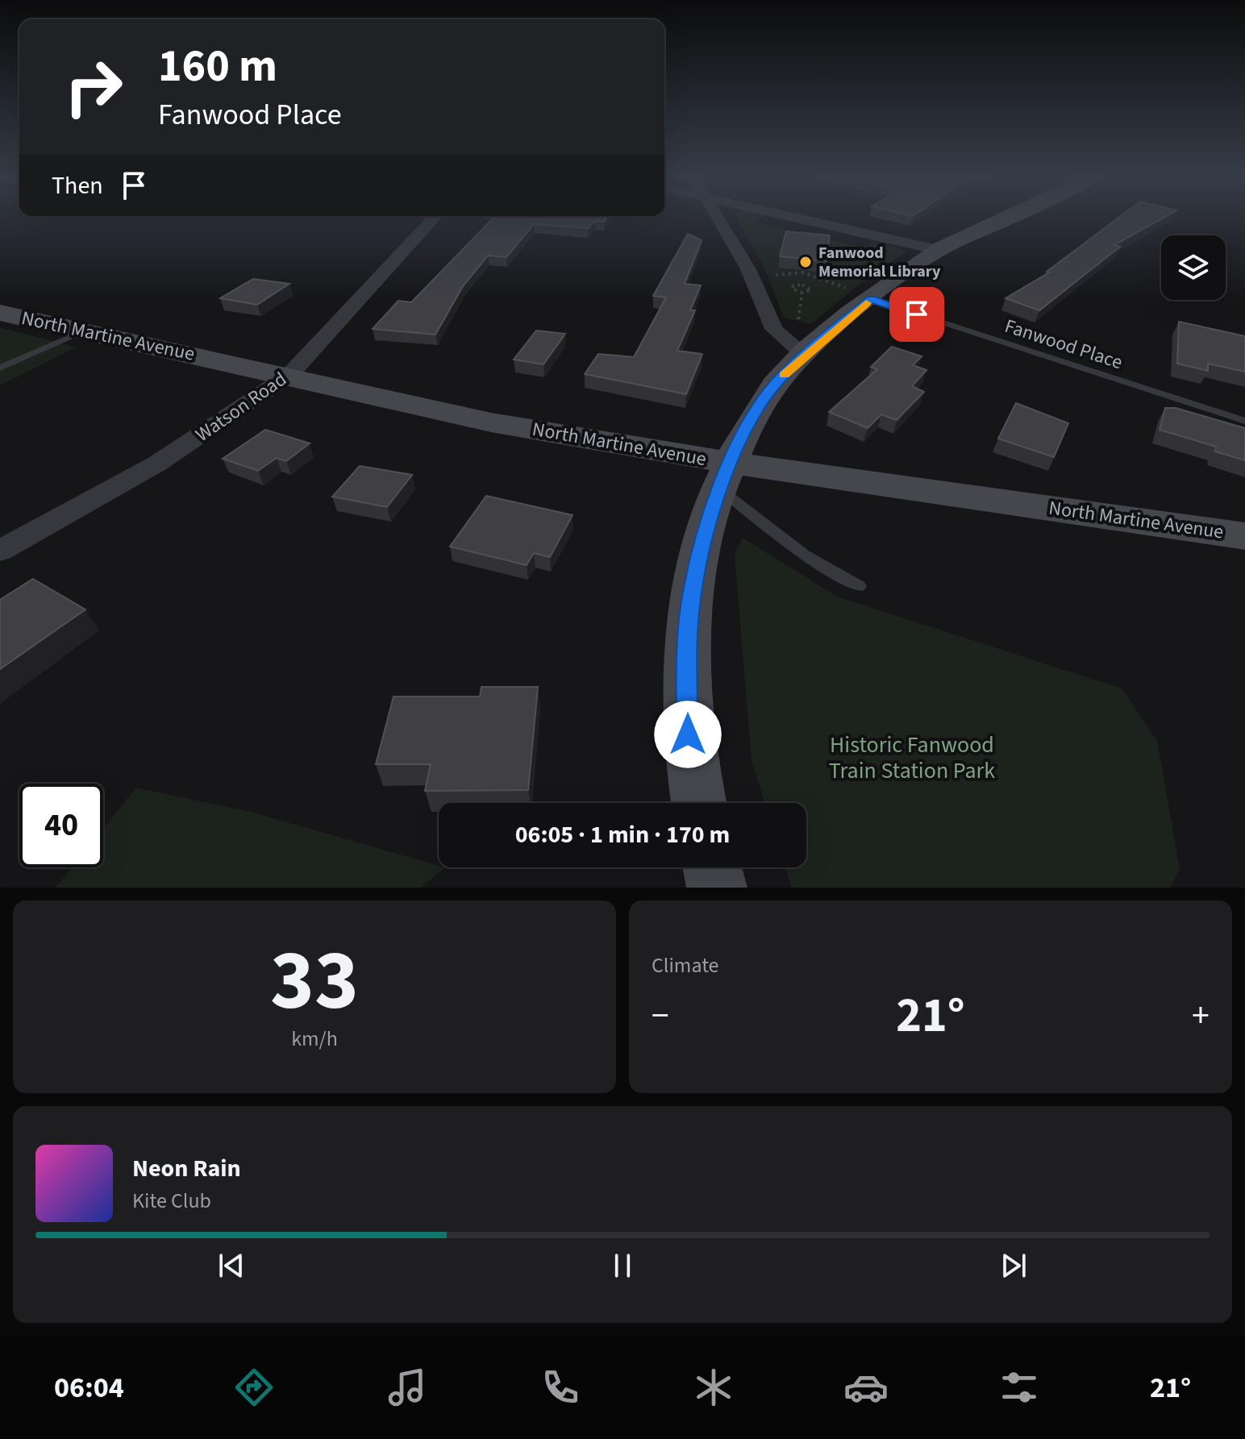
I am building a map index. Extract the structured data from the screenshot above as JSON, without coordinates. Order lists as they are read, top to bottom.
{
  "streets": {
    "street": ["North Martine Avenue", "Watson Road"],
    "lane": ["Fanwood Place"]
  },
  "crossings": [
    ["North Martine Avenue", "Watson Road"]
  ],
  "parks": ["Historic Fanwood Train Station Park"],
  "places": ["Fanwood Memorial Library"],
  "page": {
    "turn": ["160 m", "Fanwood Place"],
    "then": "Then",
    "limit": "40",
    "trip": "06:05 · 1 min · 170 m",
    "tile": [
      ["33", "km/h"],
      "Climate"
    ],
    "heat": ["−", "21°", "+"],
    "song": ["Neon Rain", "Kite Club"],
    "tabs": ["06:04", "21°"]
  }
}
